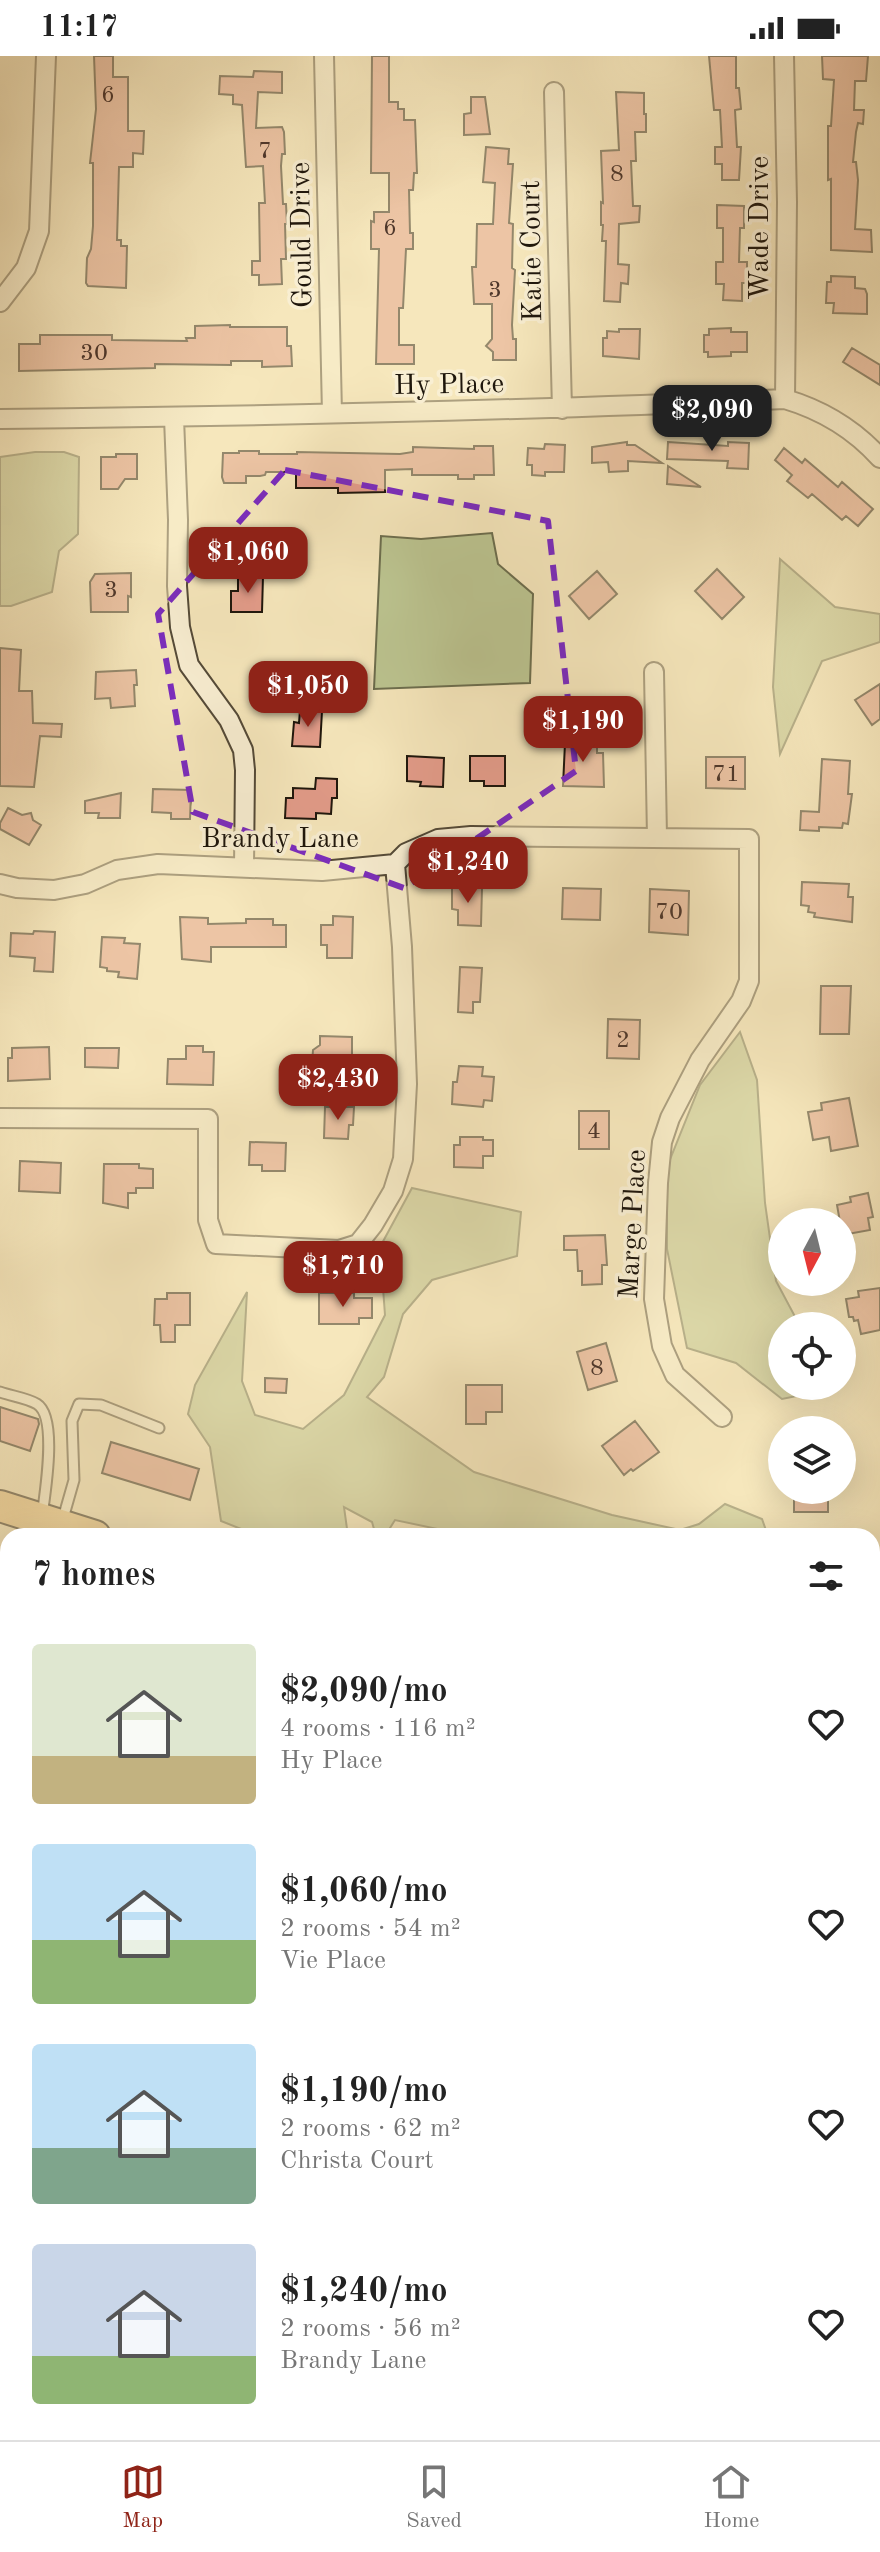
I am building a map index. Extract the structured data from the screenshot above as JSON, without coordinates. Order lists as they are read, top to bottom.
{
  "streets": {
    "street": [
      "Wade Drive",
      "Gould Drive",
      "Katie Court",
      "Hy Place",
      "Brandy Lane",
      "Marge Place"
    ]
  },
  "crossings": [
    ["Wade Drive", "Hy Place"],
    ["Gould Drive", "Hy Place"],
    ["Katie Court", "Hy Place"],
    ["Brandy Lane", "Marge Place"]
  ],
  "house_numbers": [
    "6",
    "7",
    "8",
    "6",
    "3",
    "30",
    "3",
    "71",
    "70",
    "2",
    "4",
    "8"
  ],
  "north": "bottom",
  "page": {
    "status": "11:17",
    "price": [
      "$2,090",
      "$1,060",
      "$1,050",
      "$1,190",
      "$1,240",
      "$2,430",
      "$1,710"
    ],
    "heading": "7 homes",
    "list": [
      {
        "name": "$2,090/mo",
        "note": "4 rooms · 116 m² · Hy Place"
      },
      {
        "name": "$1,060/mo",
        "note": "2 rooms · 54 m² · Vie Place"
      },
      {
        "name": "$1,190/mo",
        "note": "2 rooms · 62 m² · Christa Court"
      },
      {
        "name": "$1,240/mo",
        "note": "2 rooms · 56 m² · Brandy Lane"
      }
    ],
    "tabs": ["Map", "Saved", "Home"]
  }
}
